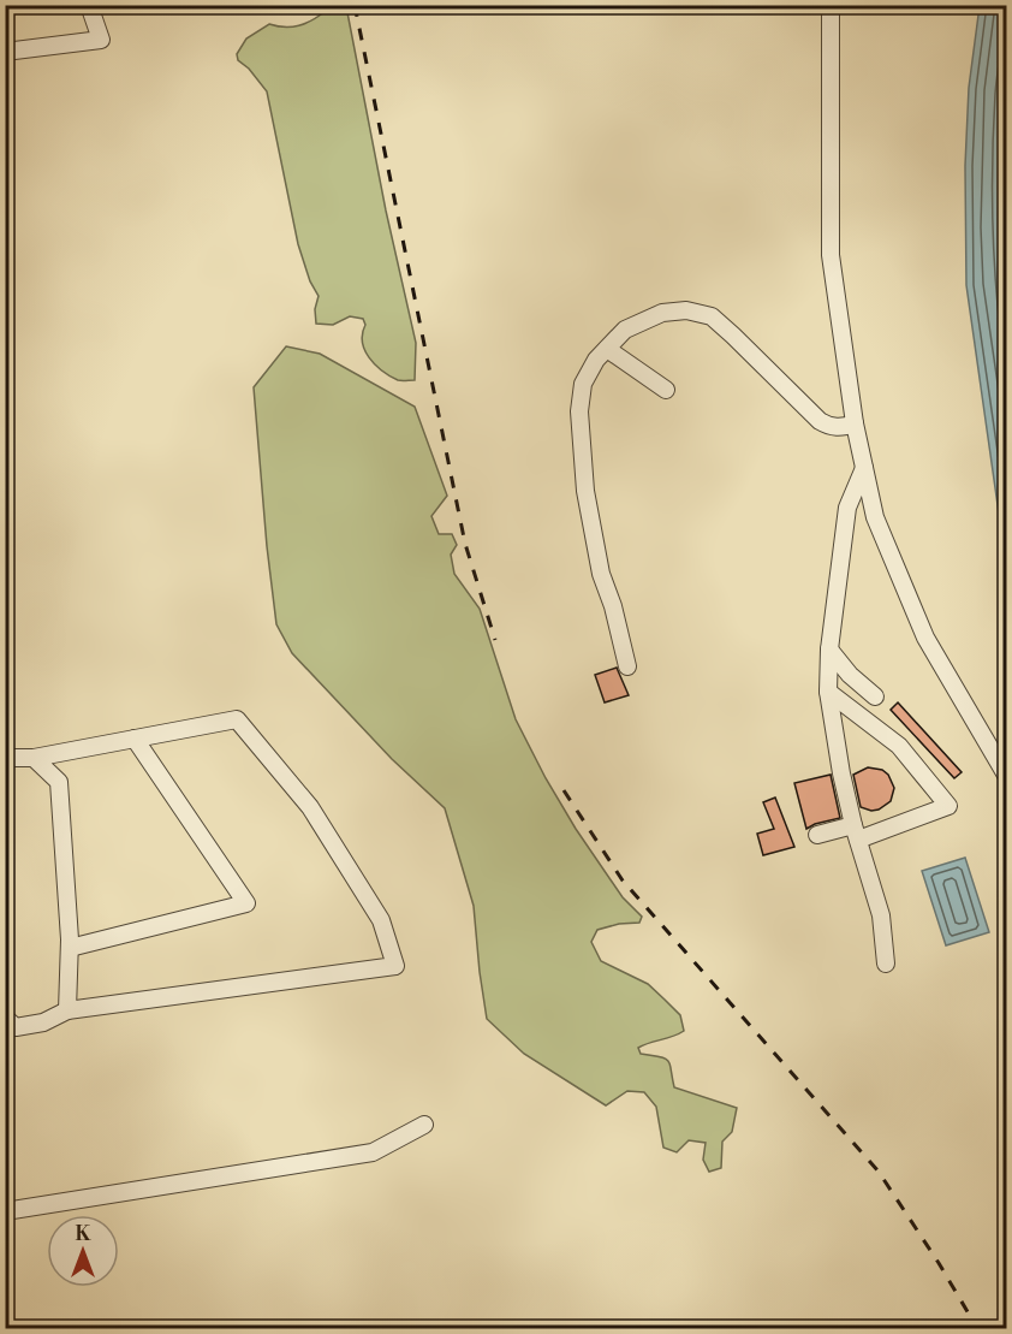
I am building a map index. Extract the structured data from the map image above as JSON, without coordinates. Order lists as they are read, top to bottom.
{
  "north": "top"
}
